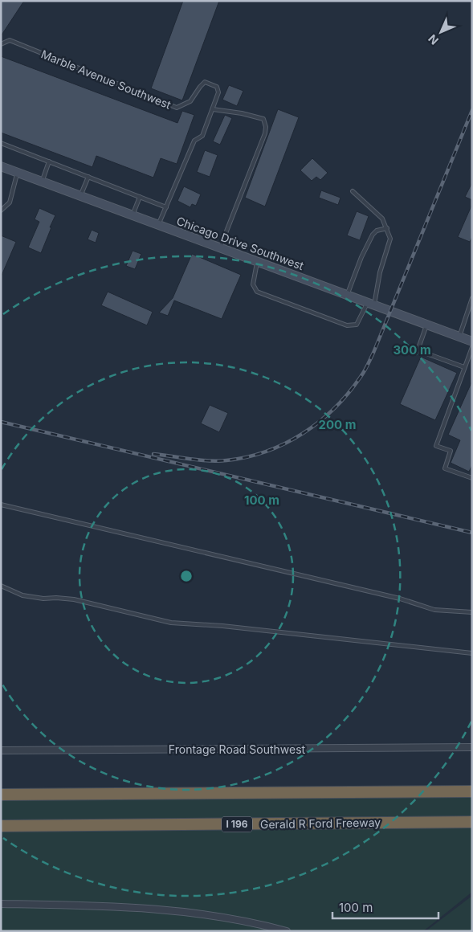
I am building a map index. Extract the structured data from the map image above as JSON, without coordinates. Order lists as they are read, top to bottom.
{
  "streets": {
    "highway": ["Gerald R Ford Freeway", "I 196"],
    "main road": ["Chicago Drive Southwest"],
    "street": ["Frontage Road Southwest"],
    "lane": ["Marble Avenue Southwest"]
  },
  "crossings": [
    ["Marble Avenue Southwest", "Chicago Drive Southwest"]
  ],
  "scale_bar": "100 m",
  "north": "bottom left",
  "rings": ["300 m", "200 m", "100 m"]
}
